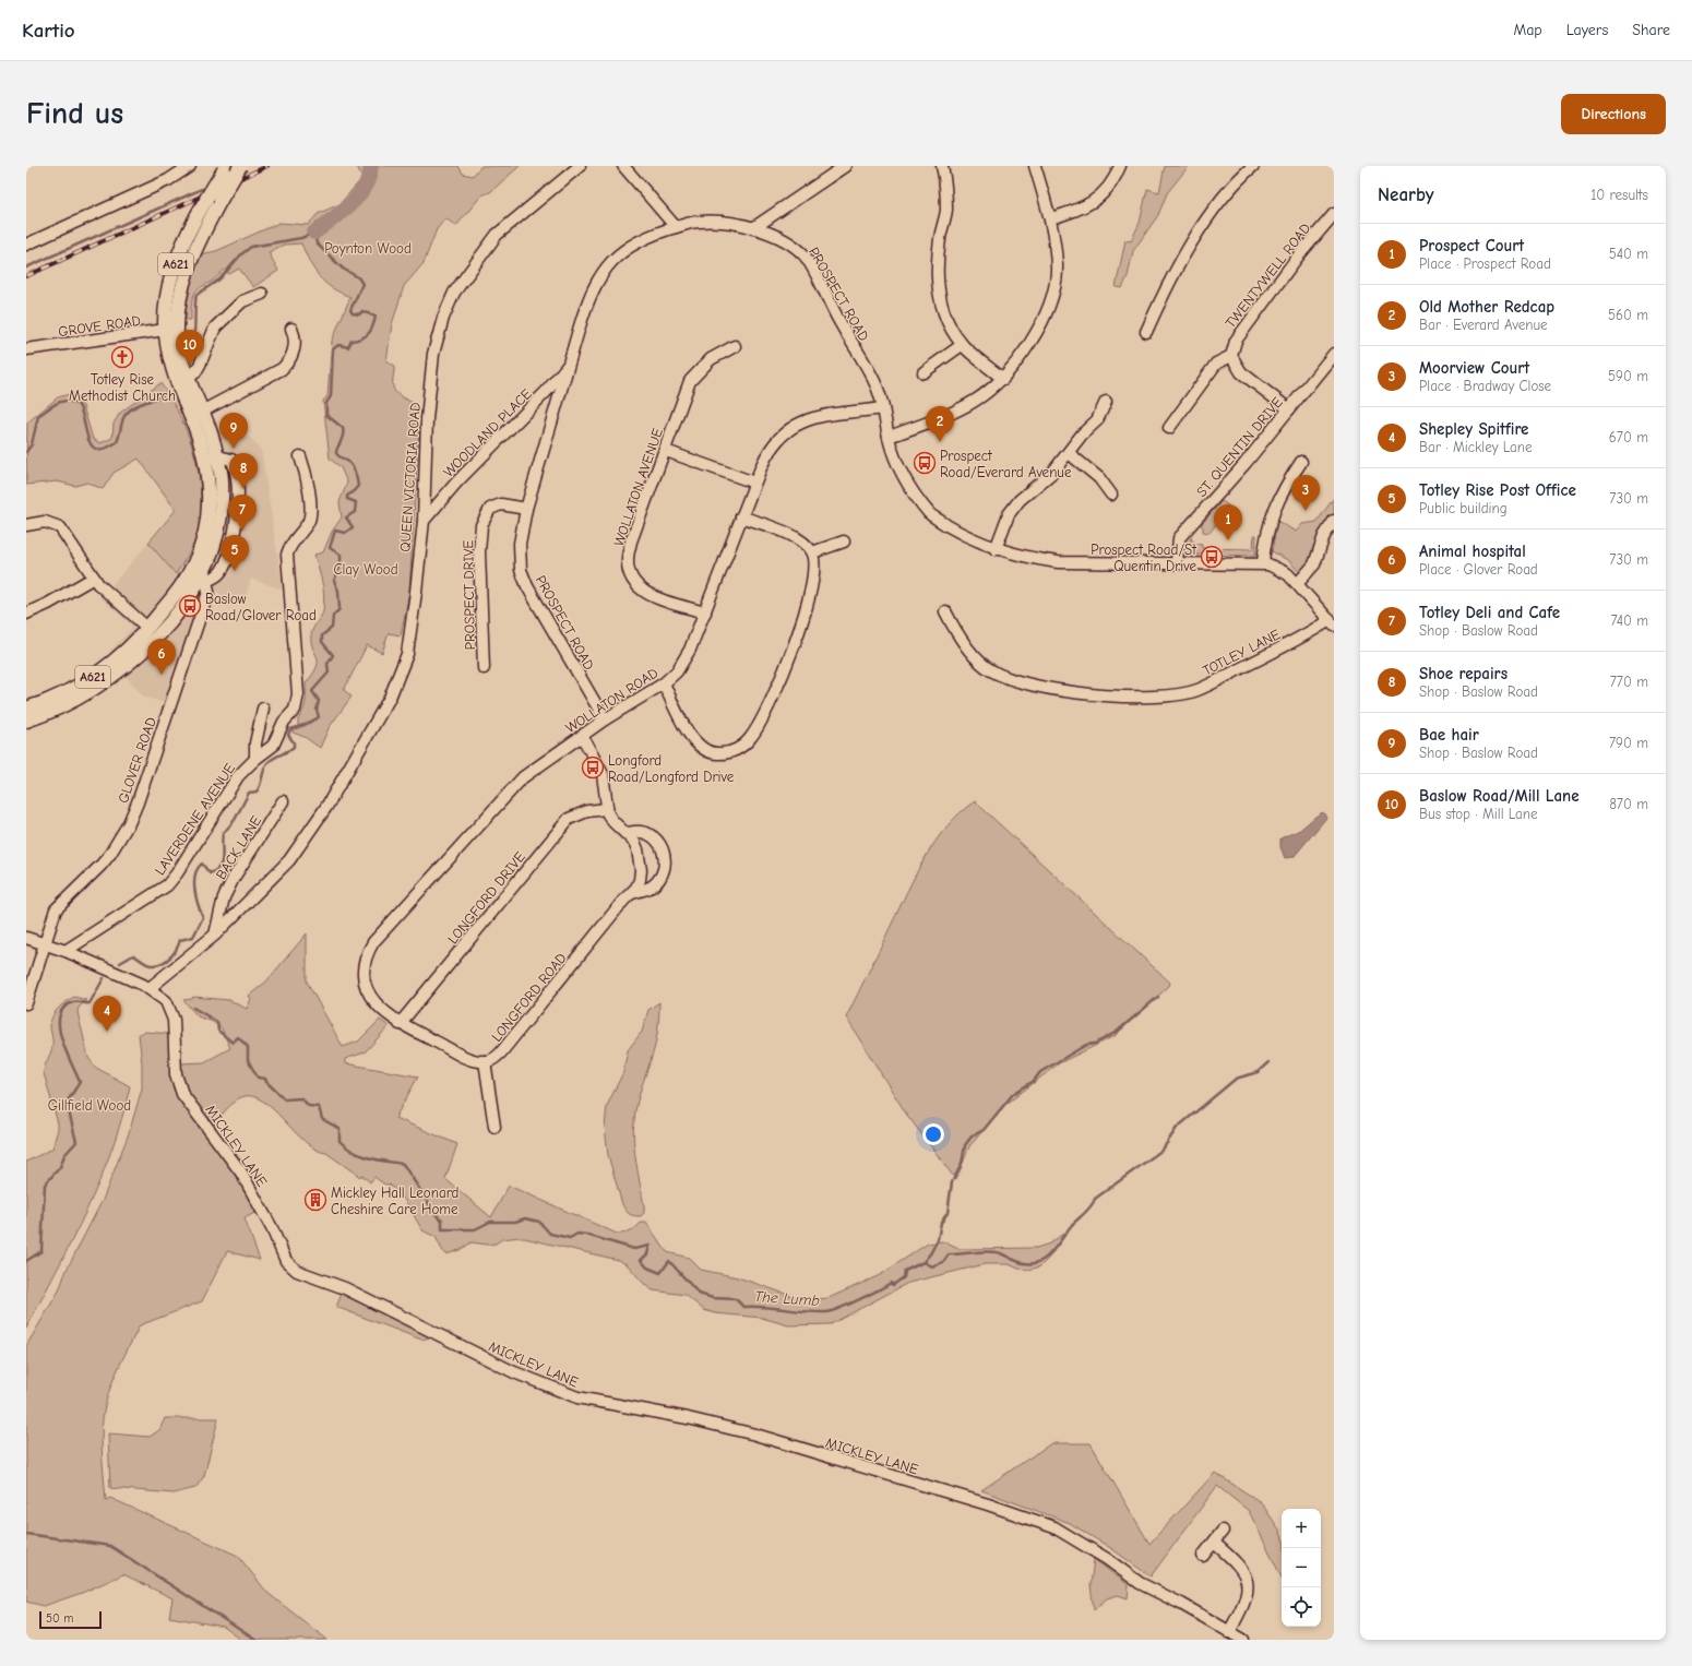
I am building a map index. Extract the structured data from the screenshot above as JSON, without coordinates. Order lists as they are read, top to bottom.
{
  "streets": {
    "main road": ["A621"],
    "street": [
      "TWENTYWELL ROAD",
      "PROSPECT ROAD",
      "GROVE ROAD",
      "WOODLAND PLACE",
      "ST. QUENTIN DRIVE",
      "QUEEN VICTORIA ROAD",
      "WOLLATON AVENUE",
      "PROSPECT DRIVE",
      "TOTLEY LANE",
      "WOLLATON ROAD",
      "GLOVER ROAD",
      "LAVERDENE AVENUE",
      "BACK LANE",
      "LONGFORD DRIVE",
      "LONGFORD ROAD",
      "MICKLEY LANE"
    ]
  },
  "crossings": [
    ["A621", "GROVE ROAD"],
    ["A621", "GLOVER ROAD"],
    ["PROSPECT ROAD", "WOODLAND PLACE"],
    ["PROSPECT ROAD", "ST. QUENTIN DRIVE"],
    ["PROSPECT ROAD", "PROSPECT DRIVE"],
    ["PROSPECT ROAD", "TOTLEY LANE"],
    ["PROSPECT ROAD", "WOLLATON ROAD"],
    ["WOODLAND PLACE", "QUEEN VICTORIA ROAD"],
    ["QUEEN VICTORIA ROAD", "BACK LANE"],
    ["QUEEN VICTORIA ROAD", "MICKLEY LANE"],
    ["WOLLATON AVENUE", "WOLLATON ROAD"],
    ["WOLLATON ROAD", "LONGFORD DRIVE"],
    ["GLOVER ROAD", "MICKLEY LANE"],
    ["LAVERDENE AVENUE", "MICKLEY LANE"],
    ["LONGFORD DRIVE", "LONGFORD ROAD"]
  ],
  "water": ["The Lumb"],
  "parks": ["Poynton Wood", "Clay Wood", "Gillfield Wood"],
  "places": {
    "church": ["Totley Rise Methodist Church"],
    "bus stop": [
      "Prospect Road/Everard Avenue",
      "Prospect Road/St Quentin Drive",
      "Baslow Road/Glover Road",
      "Longford Road/Longford Drive"
    ],
    "building": ["Mickley Hall Leonard Cheshire Care Home"]
  },
  "scale_bar": "50 m",
  "page": {
    "header": "Kartio",
    "nav": ["Map", "Layers", "Share"],
    "buttons": "Directions",
    "title": "Find us",
    "heading": ["Nearby", "10 results"],
    "list": [
      {
        "mark": "1",
        "name": "Prospect Court",
        "note": "Place · Prospect Road",
        "value": "540 m"
      },
      {
        "mark": "2",
        "name": "Old Mother Redcap",
        "note": "Bar · Everard Avenue",
        "value": "560 m"
      },
      {
        "mark": "3",
        "name": "Moorview Court",
        "note": "Place · Bradway Close",
        "value": "590 m"
      },
      {
        "mark": "4",
        "name": "Shepley Spitfire",
        "note": "Bar · Mickley Lane",
        "value": "670 m"
      },
      {
        "mark": "5",
        "name": "Totley Rise Post Office",
        "note": "Public building",
        "value": "730 m"
      },
      {
        "mark": "6",
        "name": "Animal hospital",
        "note": "Place · Glover Road",
        "value": "730 m"
      },
      {
        "mark": "7",
        "name": "Totley Deli and Cafe",
        "note": "Shop · Baslow Road",
        "value": "740 m"
      },
      {
        "mark": "8",
        "name": "Shoe repairs",
        "note": "Shop · Baslow Road",
        "value": "770 m"
      },
      {
        "mark": "9",
        "name": "Bae hair",
        "note": "Shop · Baslow Road",
        "value": "790 m"
      },
      {
        "mark": "10",
        "name": "Baslow Road/Mill Lane",
        "note": "Bus stop · Mill Lane",
        "value": "870 m"
      }
    ],
    "pins": [
      "10",
      "2",
      "9",
      "8",
      "3",
      "7",
      "1",
      "5",
      "6",
      "4"
    ],
    "map_buttons": ["+", "−"],
    "scale": "50 m"
  }
}
